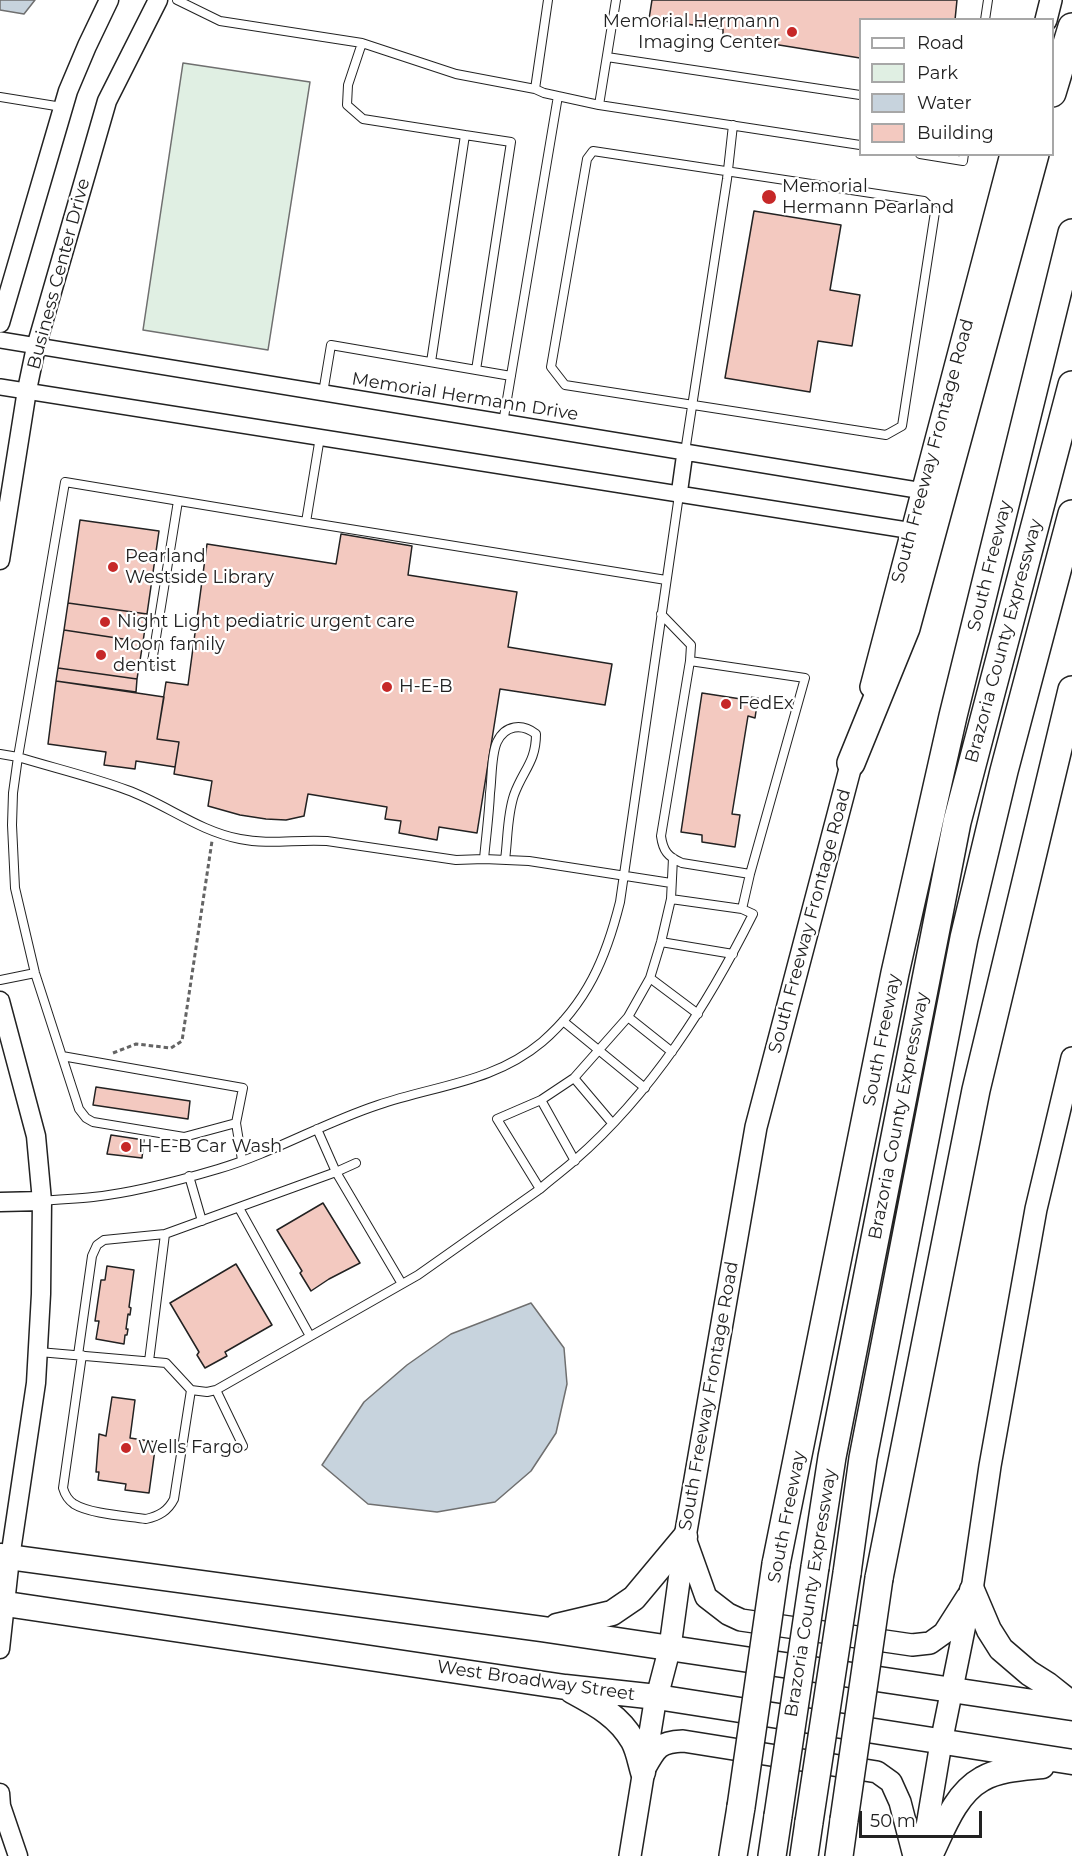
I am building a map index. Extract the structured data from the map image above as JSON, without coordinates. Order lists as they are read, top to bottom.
{
  "streets": {
    "highway": ["South Freeway", "Brazoria County Expressway"],
    "main road": ["South Freeway Frontage Road", "West Broadway Street"],
    "street": ["Business Center Drive", "Memorial Hermann Drive"]
  },
  "crossings": [
    ["Business Center Drive", "Memorial Hermann Drive"],
    ["Memorial Hermann Drive", "South Freeway Frontage Road"],
    ["South Freeway Frontage Road", "West Broadway Street"]
  ],
  "places": [
    "Memorial Hermann Imaging Center",
    "Memorial Hermann Pearland",
    "Pearland Westside Library",
    "Night Light pediatric urgent care",
    "Moon family dentist",
    "H-E-B",
    "FedEx",
    "H-E-B Car Wash",
    "Wells Fargo"
  ],
  "legend": [
    "Road",
    "Park",
    "Water",
    "Building"
  ],
  "scale_bar": "50 m"
}
